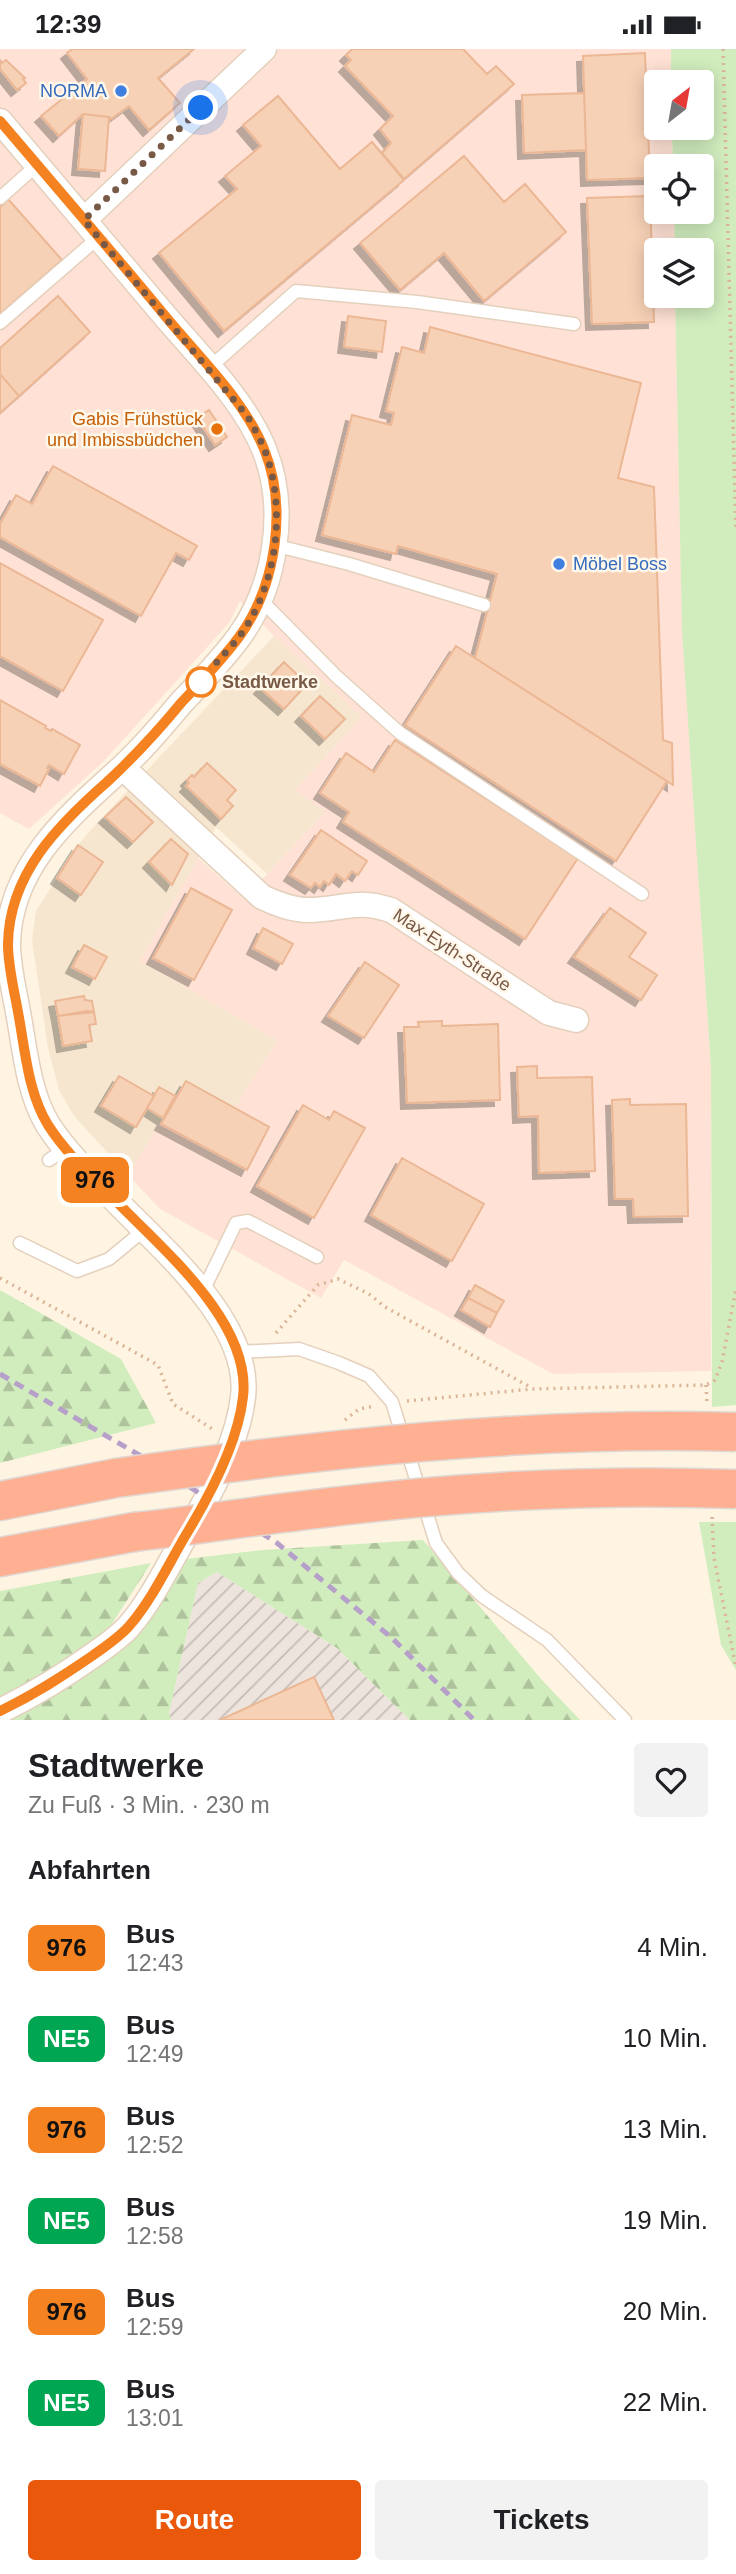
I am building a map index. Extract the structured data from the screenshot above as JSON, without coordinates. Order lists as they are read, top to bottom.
{
  "streets": {
    "street": ["Max-Eyth-Straße"]
  },
  "places": [
    "NORMA",
    "Gabis Frühstück und Imbissbüdchen",
    "Möbel Boss",
    "Stadtwerke"
  ],
  "lines": ["bus line 976"],
  "north": "top right",
  "page": {
    "status": "12:39",
    "on_map": "976",
    "heading": [
      ["Stadtwerke", "Zu Fuß · 3 Min. · 230 m"],
      "Abfahrten"
    ],
    "list": [
      {
        "mark": "976",
        "name": "Bus",
        "note": "12:43",
        "value": "4 Min."
      },
      {
        "mark": "NE5",
        "name": "Bus",
        "note": "12:49",
        "value": "10 Min."
      },
      {
        "mark": "976",
        "name": "Bus",
        "note": "12:52",
        "value": "13 Min."
      },
      {
        "mark": "NE5",
        "name": "Bus",
        "note": "12:58",
        "value": "19 Min."
      },
      {
        "mark": "976",
        "name": "Bus",
        "note": "12:59",
        "value": "20 Min."
      },
      {
        "mark": "NE5",
        "name": "Bus",
        "note": "13:01",
        "value": "22 Min."
      }
    ],
    "buttons": ["Route", "Tickets"]
  }
}
